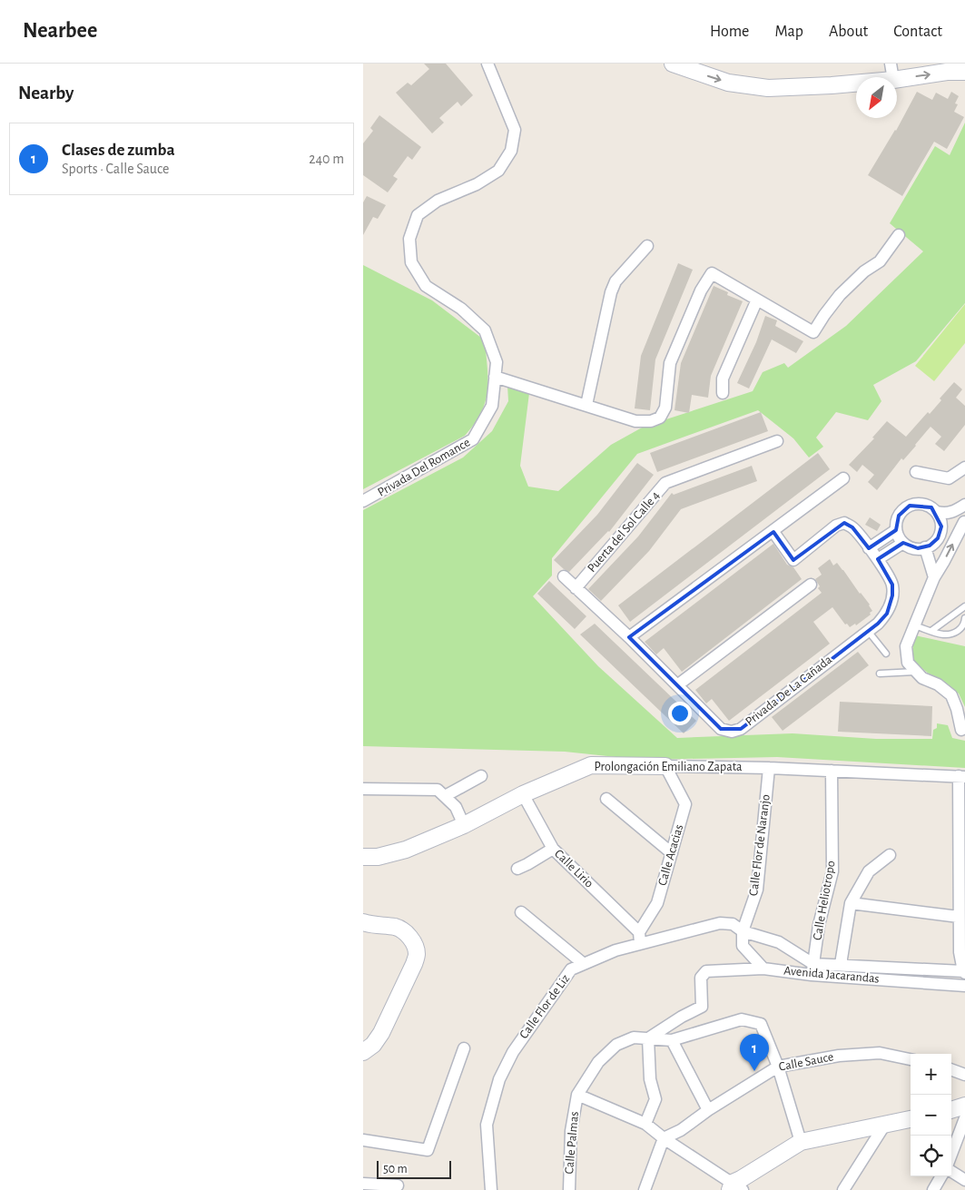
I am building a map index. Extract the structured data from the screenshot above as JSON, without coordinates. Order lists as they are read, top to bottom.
{
  "streets": {
    "street": [
      "Privada Del Romance",
      "Puerta del Sol Calle 4",
      "Privada De La Cañada",
      "Prolongación Emiliano Zapata",
      "Calle Flor de Naranjo",
      "Calle Acacias",
      "Calle Lirio",
      "Calle Heliotropo",
      "Avenida Jacarandas",
      "Calle Flor de Liz",
      "Calle Sauce",
      "Calle Palmas"
    ]
  },
  "crossings": [
    ["Puerta del Sol Calle 4", "Privada De La Cañada"],
    ["Prolongación Emiliano Zapata", "Calle Flor de Naranjo"],
    ["Prolongación Emiliano Zapata", "Calle Acacias"],
    ["Prolongación Emiliano Zapata", "Calle Lirio"],
    ["Prolongación Emiliano Zapata", "Calle Heliotropo"],
    ["Calle Flor de Naranjo", "Avenida Jacarandas"],
    ["Calle Flor de Naranjo", "Calle Flor de Liz"],
    ["Calle Acacias", "Calle Lirio"],
    ["Calle Acacias", "Calle Flor de Liz"],
    ["Calle Lirio", "Calle Flor de Liz"],
    ["Calle Heliotropo", "Avenida Jacarandas"],
    ["Avenida Jacarandas", "Calle Flor de Liz"],
    ["Avenida Jacarandas", "Calle Palmas"]
  ],
  "scale_bar": "50 m",
  "north": "bottom left",
  "page": {
    "header": "Nearbee",
    "nav": [
      "Home",
      "Map",
      "About",
      "Contact"
    ],
    "heading": "Nearby",
    "list": [
      {
        "mark": "1",
        "name": "Clases de zumba",
        "note": "Sports · Calle Sauce",
        "value": "240 m"
      }
    ],
    "pins": "1",
    "map_buttons": ["+", "−"],
    "scale": "50 m"
  }
}
